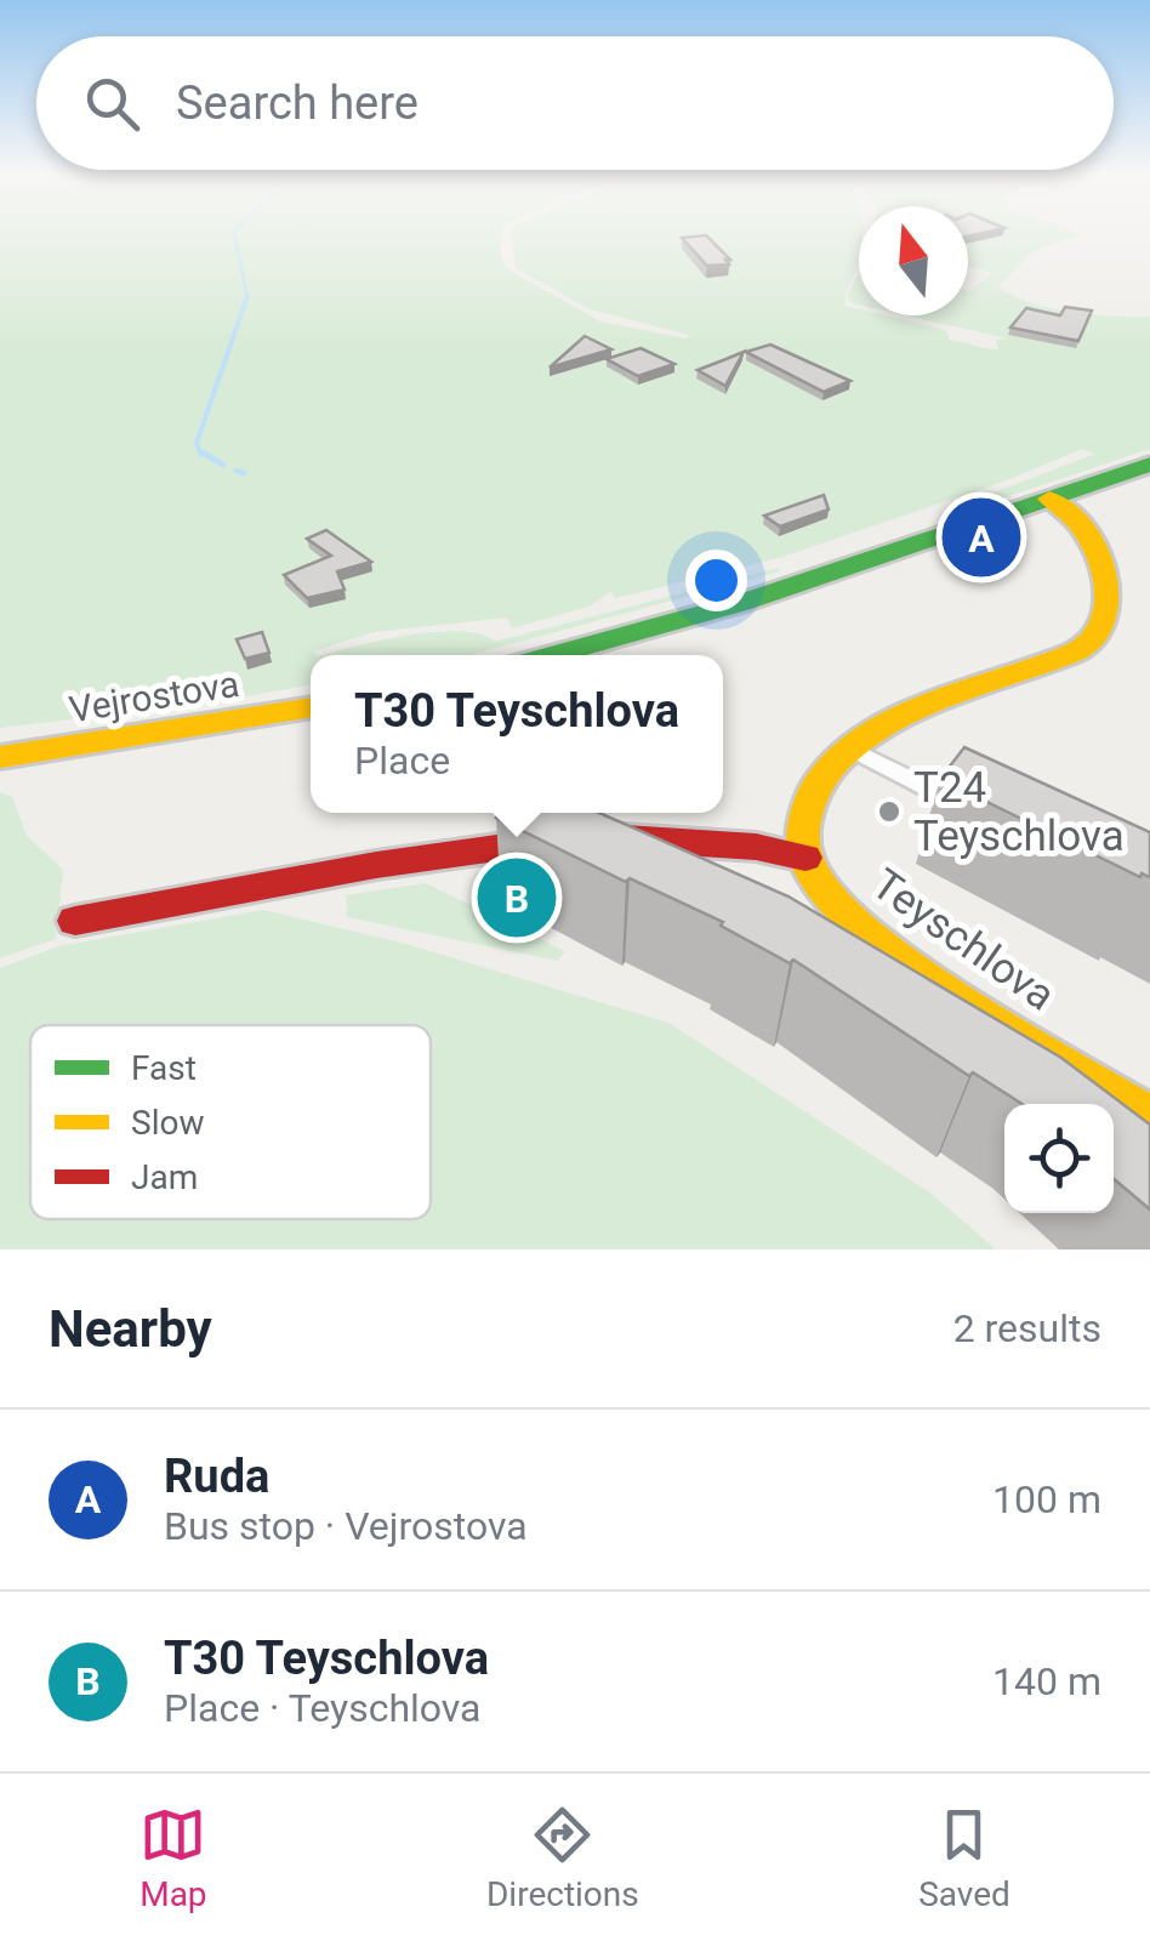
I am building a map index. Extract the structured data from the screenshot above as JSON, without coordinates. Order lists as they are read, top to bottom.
{
  "streets": {
    "street": ["Vejrostova", "Teyschlova"]
  },
  "places": ["T24 Teyschlova"],
  "legend": ["Fast", "Slow", "Jam"],
  "north": "top",
  "page": {
    "search": "Search here",
    "pins": ["A", "B"],
    "popup": ["T30 Teyschlova", "Place"],
    "heading": ["Nearby", "2 results"],
    "list": [
      {
        "mark": "A",
        "name": "Ruda",
        "note": "Bus stop · Vejrostova",
        "value": "100 m"
      },
      {
        "mark": "B",
        "name": "T30 Teyschlova",
        "note": "Place · Teyschlova",
        "value": "140 m"
      }
    ],
    "nav": ["Map", "Directions", "Saved"]
  }
}
